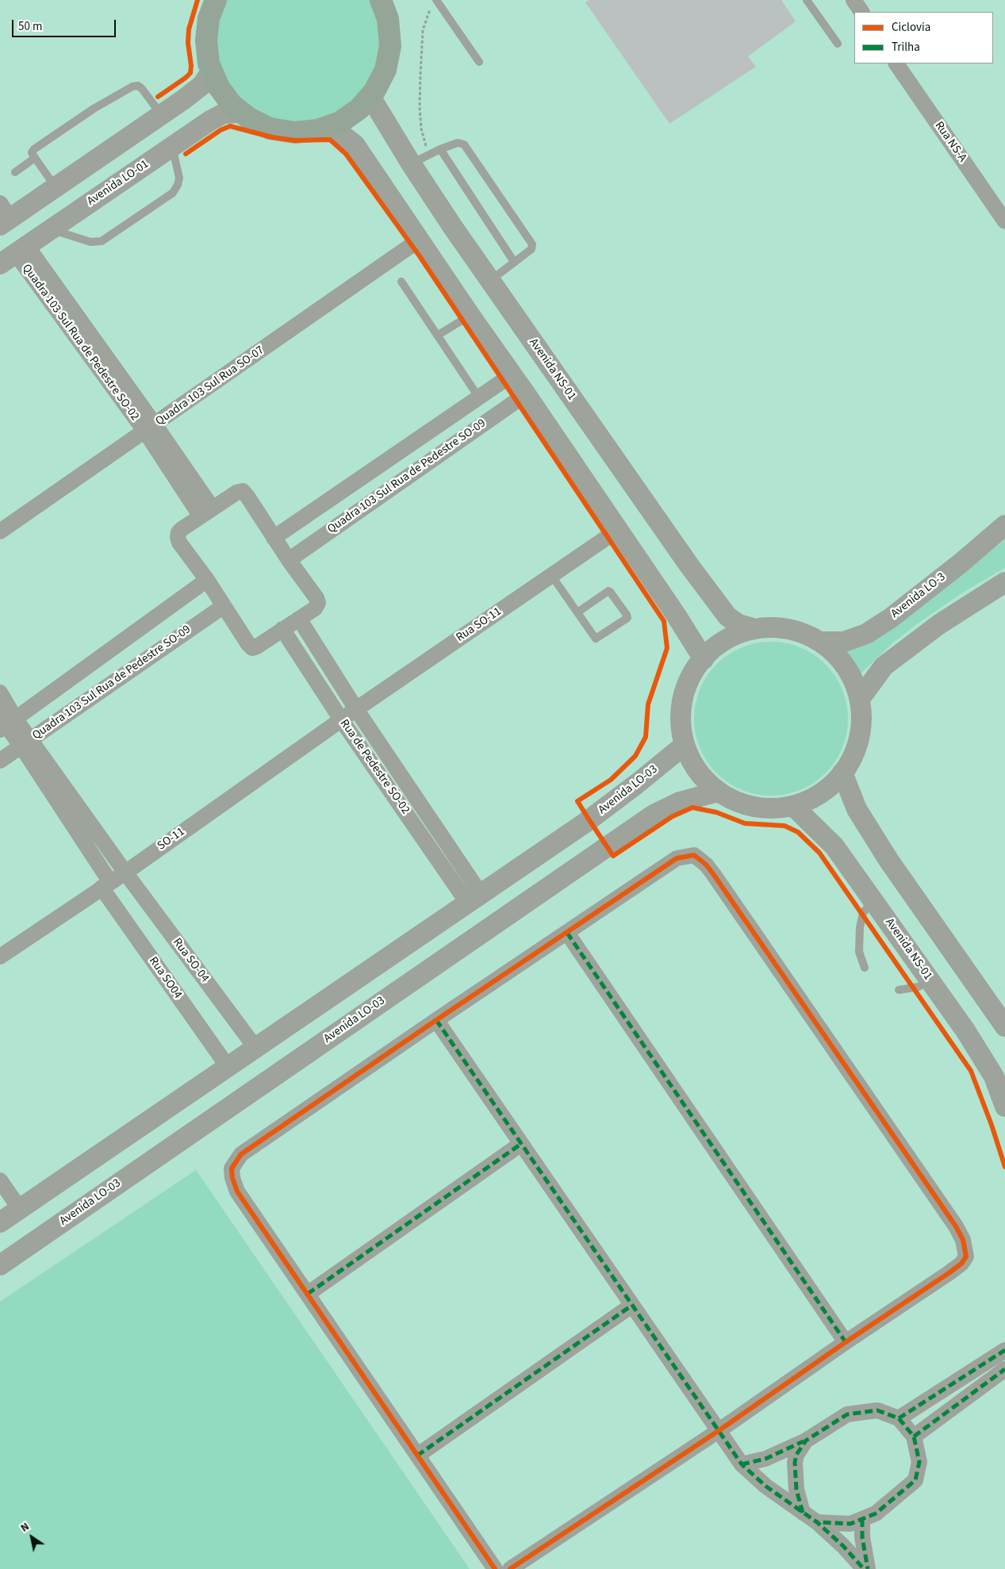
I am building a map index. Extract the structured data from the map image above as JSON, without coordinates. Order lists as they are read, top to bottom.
{
  "streets": {
    "street": [
      "Rua NS-A",
      "Avenida LO-01",
      "Quadra 103 Sul Rua de Pedestre SO-02",
      "Avenida NS-01",
      "Quadra 103 Sul Rua SO-07",
      "Quadra 103 Sul Rua de Pedestre SO-09",
      "Avenida LO-3",
      "Rua SO-11",
      "Rua de Pedestre SO-02",
      "Avenida LO-03",
      "SO-11",
      "Rua SO-04",
      "Rua SO04"
    ]
  },
  "crossings": [
    ["Avenida LO-01", "Quadra 103 Sul Rua de Pedestre SO-02"],
    ["Quadra 103 Sul Rua de Pedestre SO-02", "Quadra 103 Sul Rua SO-07"],
    ["Quadra 103 Sul Rua de Pedestre SO-09", "Rua SO-04"],
    ["Quadra 103 Sul Rua de Pedestre SO-09", "Rua SO04"],
    ["Rua SO-11", "Rua de Pedestre SO-02"],
    ["Rua SO-11", "SO-11"],
    ["Rua de Pedestre SO-02", "Avenida LO-03"],
    ["Rua de Pedestre SO-02", "SO-11"],
    ["Avenida LO-03", "Rua SO-04"],
    ["Avenida LO-03", "Rua SO04"],
    ["SO-11", "Rua SO-04"],
    ["SO-11", "Rua SO04"],
    ["Rua SO-04", "Rua SO04"]
  ],
  "legend": ["Ciclovia", "Trilha"],
  "scale_bar": "50 m",
  "north": "top left"
}
